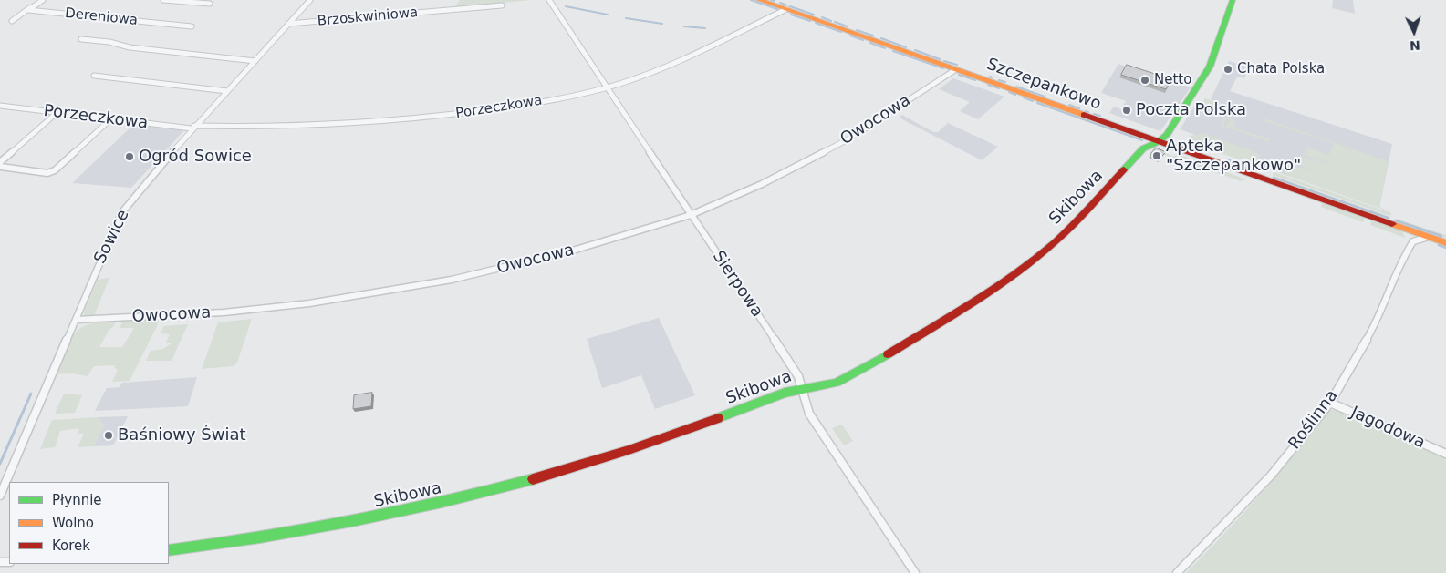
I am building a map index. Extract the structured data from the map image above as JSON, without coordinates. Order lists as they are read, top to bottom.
{
  "streets": {
    "street": [
      "Dereniowa",
      "Brzoskwiniowa",
      "Szczepankowo",
      "Porzeczkowa",
      "Owocowa",
      "Skibowa",
      "Sowice",
      "Sierpowa",
      "Roślinna",
      "Jagodowa"
    ]
  },
  "crossings": [
    ["Brzoskwiniowa", "Sowice"],
    ["Szczepankowo", "Porzeczkowa"],
    ["Szczepankowo", "Owocowa"],
    ["Szczepankowo", "Skibowa"],
    ["Porzeczkowa", "Sowice"],
    ["Porzeczkowa", "Sierpowa"],
    ["Owocowa", "Sowice"],
    ["Owocowa", "Sierpowa"],
    ["Skibowa", "Sierpowa"],
    ["Roślinna", "Jagodowa"]
  ],
  "places": [
    "Chata Polska",
    "Netto",
    "Poczta Polska",
    "Apteka \"Szczepankowo\"",
    "Ogród Sowice",
    "Baśniowy Świat"
  ],
  "legend": ["Płynnie", "Wolno", "Korek"],
  "north": "bottom"
}
